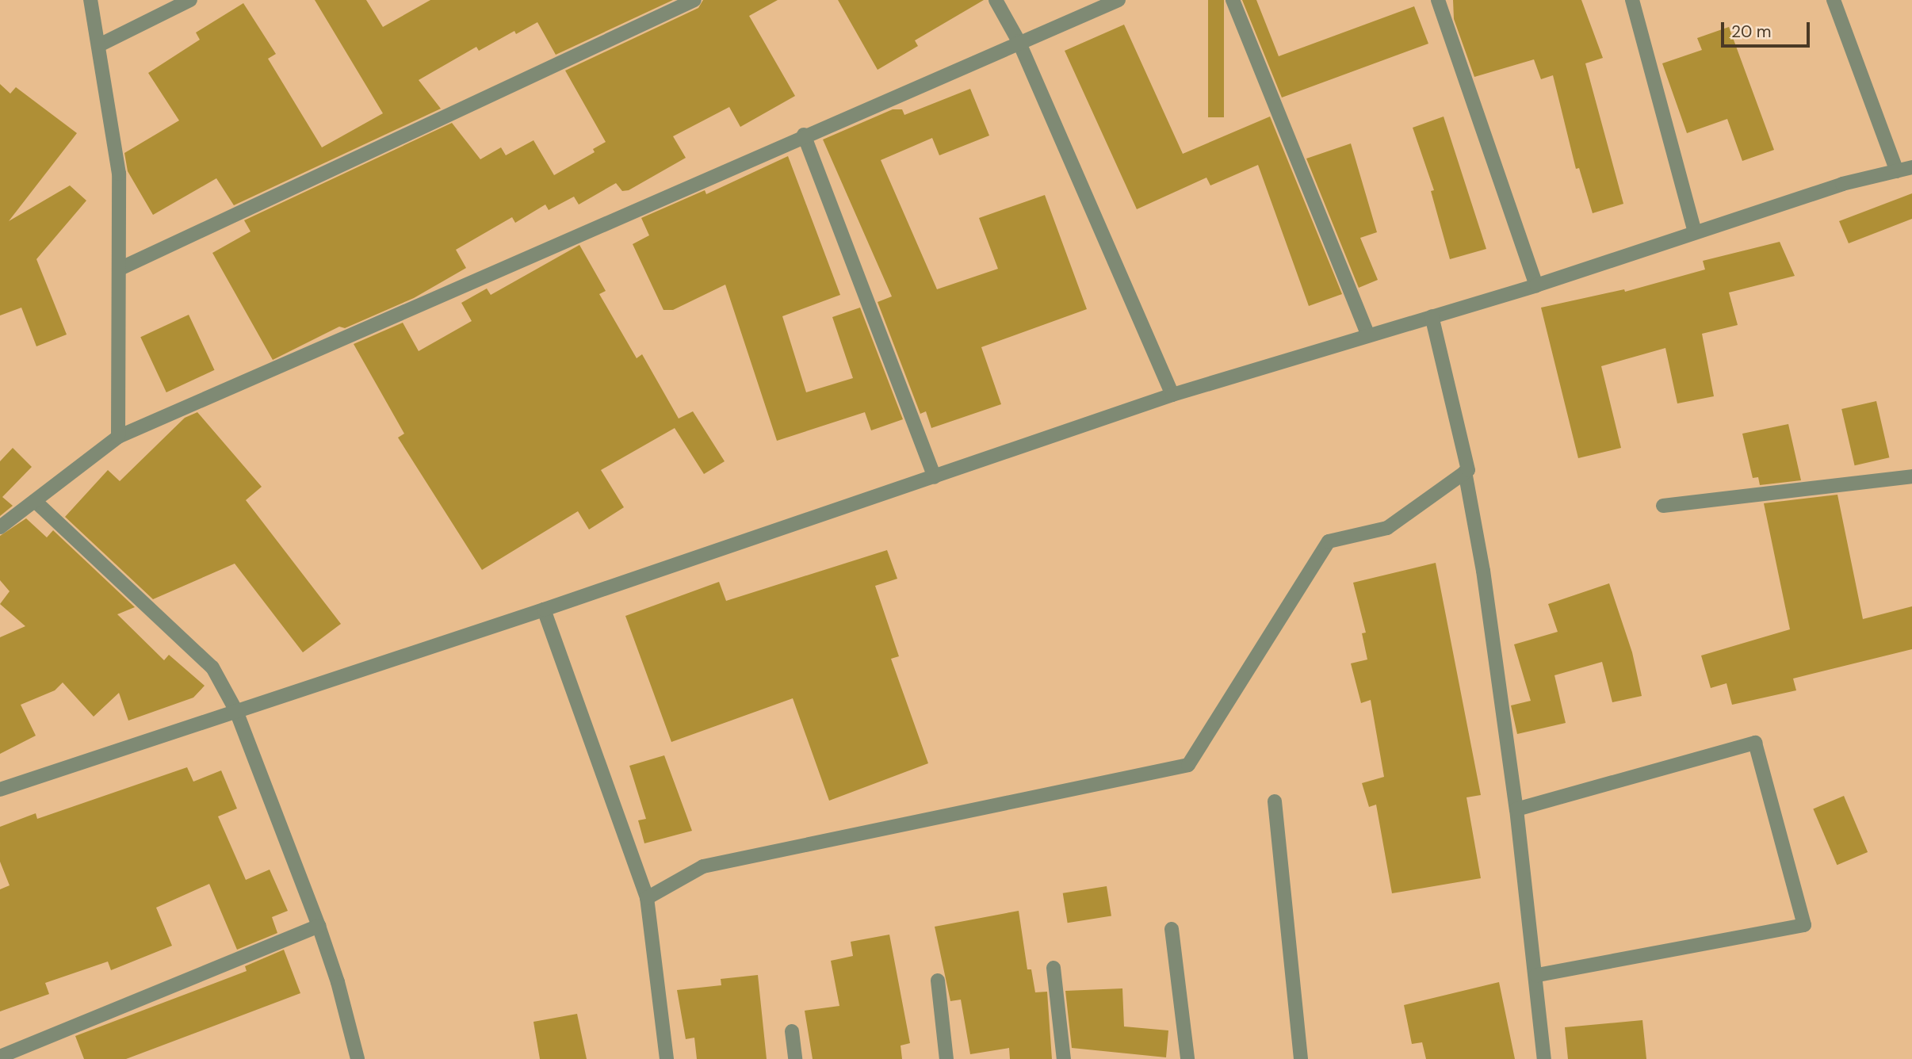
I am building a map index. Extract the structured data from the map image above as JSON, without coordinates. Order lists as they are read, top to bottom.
{
  "scale_bar": "20 m"
}
